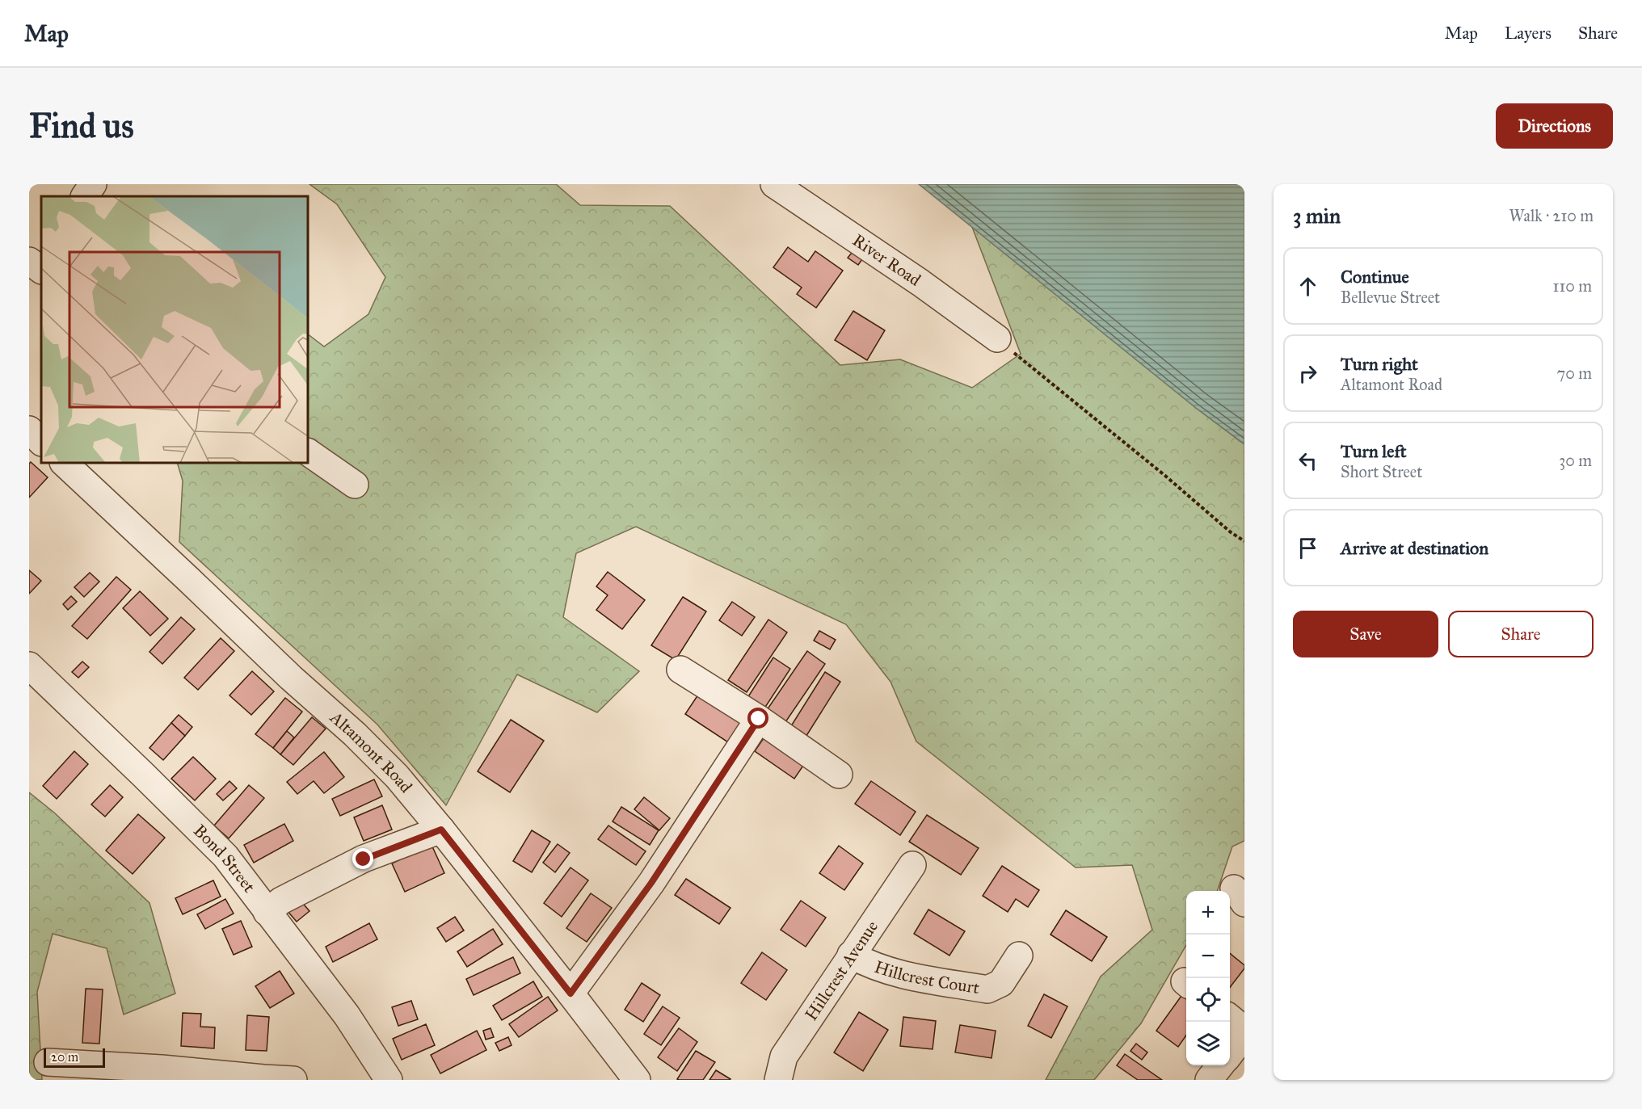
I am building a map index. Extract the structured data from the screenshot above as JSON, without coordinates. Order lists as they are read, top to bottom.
{
  "streets": {
    "street": [
      "River Road",
      "Altamont Road",
      "Bond Street",
      "Hillcrest Avenue",
      "Hillcrest Court"
    ]
  },
  "crossings": [
    ["Hillcrest Avenue", "Hillcrest Court"]
  ],
  "scale_bar": "20 m",
  "page": {
    "header": "Map",
    "nav": ["Map", "Layers", "Share"],
    "buttons": [
      "Directions",
      ["Save", "Share"]
    ],
    "title": "Find us",
    "heading": ["3 min", "Walk · 210 m"],
    "list": [
      ["Continue", "Bellevue Street", "110 m"],
      ["Turn right", "Altamont Road", "70 m"],
      ["Turn left", "Short Street", "30 m"],
      "Arrive at destination"
    ],
    "map_buttons": ["+", "−"],
    "scale": "20 m"
  }
}
